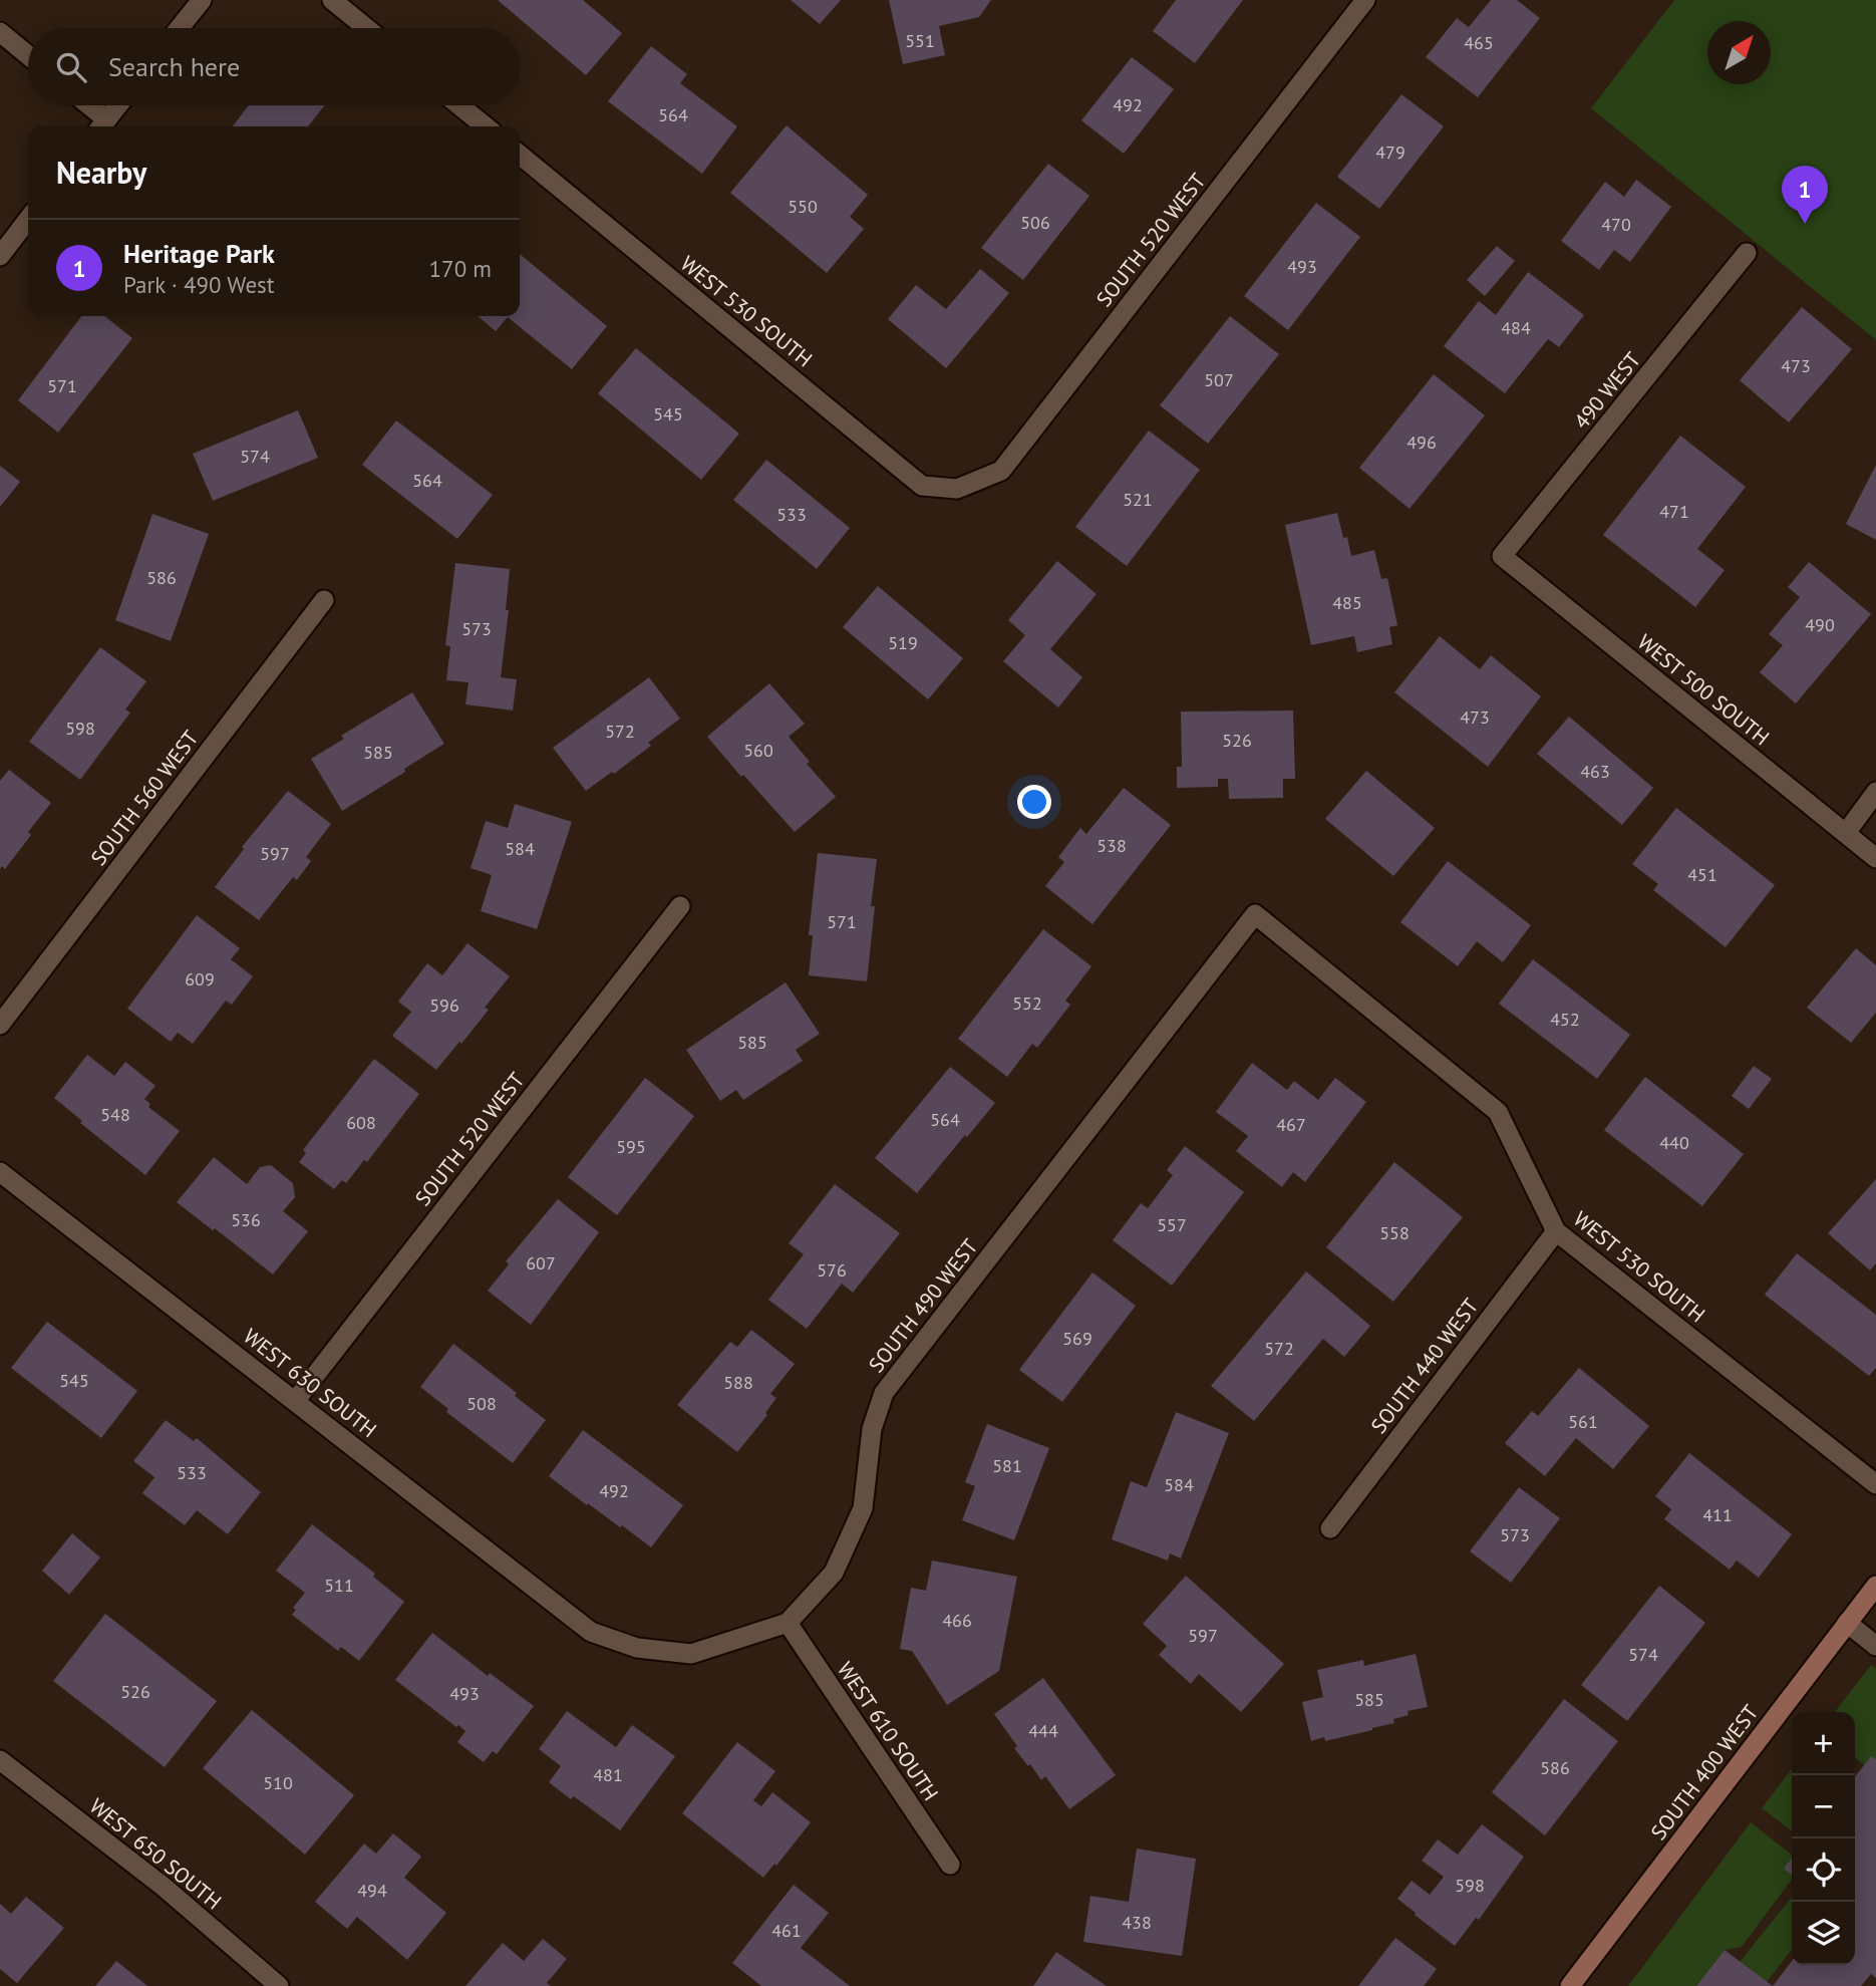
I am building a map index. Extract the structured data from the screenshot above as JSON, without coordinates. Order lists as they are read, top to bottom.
{
  "streets": {
    "main road": ["SOUTH 400 WEST"],
    "street": [
      "SOUTH 520 WEST",
      "WEST 530 SOUTH",
      "490 WEST",
      "WEST 500 SOUTH",
      "SOUTH 560 WEST",
      "SOUTH 490 WEST",
      "SOUTH 440 WEST",
      "WEST 630 SOUTH",
      "WEST 610 SOUTH",
      "WEST 650 SOUTH"
    ]
  },
  "crossings": [
    ["SOUTH 520 WEST", "WEST 530 SOUTH"],
    ["SOUTH 520 WEST", "WEST 630 SOUTH"],
    ["WEST 530 SOUTH", "SOUTH 490 WEST"],
    ["WEST 530 SOUTH", "SOUTH 440 WEST"],
    ["490 WEST", "WEST 500 SOUTH"],
    ["SOUTH 490 WEST", "WEST 630 SOUTH"],
    ["SOUTH 490 WEST", "WEST 610 SOUTH"]
  ],
  "house_numbers": [
    "551",
    "465",
    "492",
    "564",
    "479",
    "550",
    "506",
    "470",
    "493",
    "484",
    "473",
    "507",
    "571",
    "545",
    "496",
    "574",
    "564",
    "521",
    "471",
    "533",
    "586",
    "485",
    "490",
    "573",
    "519",
    "473",
    "598",
    "572",
    "526",
    "560",
    "585",
    "463",
    "538",
    "584",
    "597",
    "451",
    "571",
    "609",
    "552",
    "596",
    "452",
    "585",
    "548",
    "564",
    "608",
    "467",
    "440",
    "595",
    "536",
    "557",
    "558",
    "607",
    "576",
    "569",
    "572",
    "545",
    "588",
    "508",
    "561",
    "581",
    "533",
    "584",
    "492",
    "411",
    "573",
    "511",
    "466",
    "597",
    "574",
    "526",
    "493",
    "585",
    "444",
    "586",
    "481",
    "510",
    "598",
    "494",
    "438",
    "461"
  ],
  "north": "top right",
  "page": {
    "search": "Search here",
    "heading": "Nearby",
    "pins": "1",
    "list": [
      {
        "mark": "1",
        "name": "Heritage Park",
        "note": "Park · 490 West",
        "value": "170 m"
      }
    ],
    "map_buttons": ["+", "−"]
  }
}
